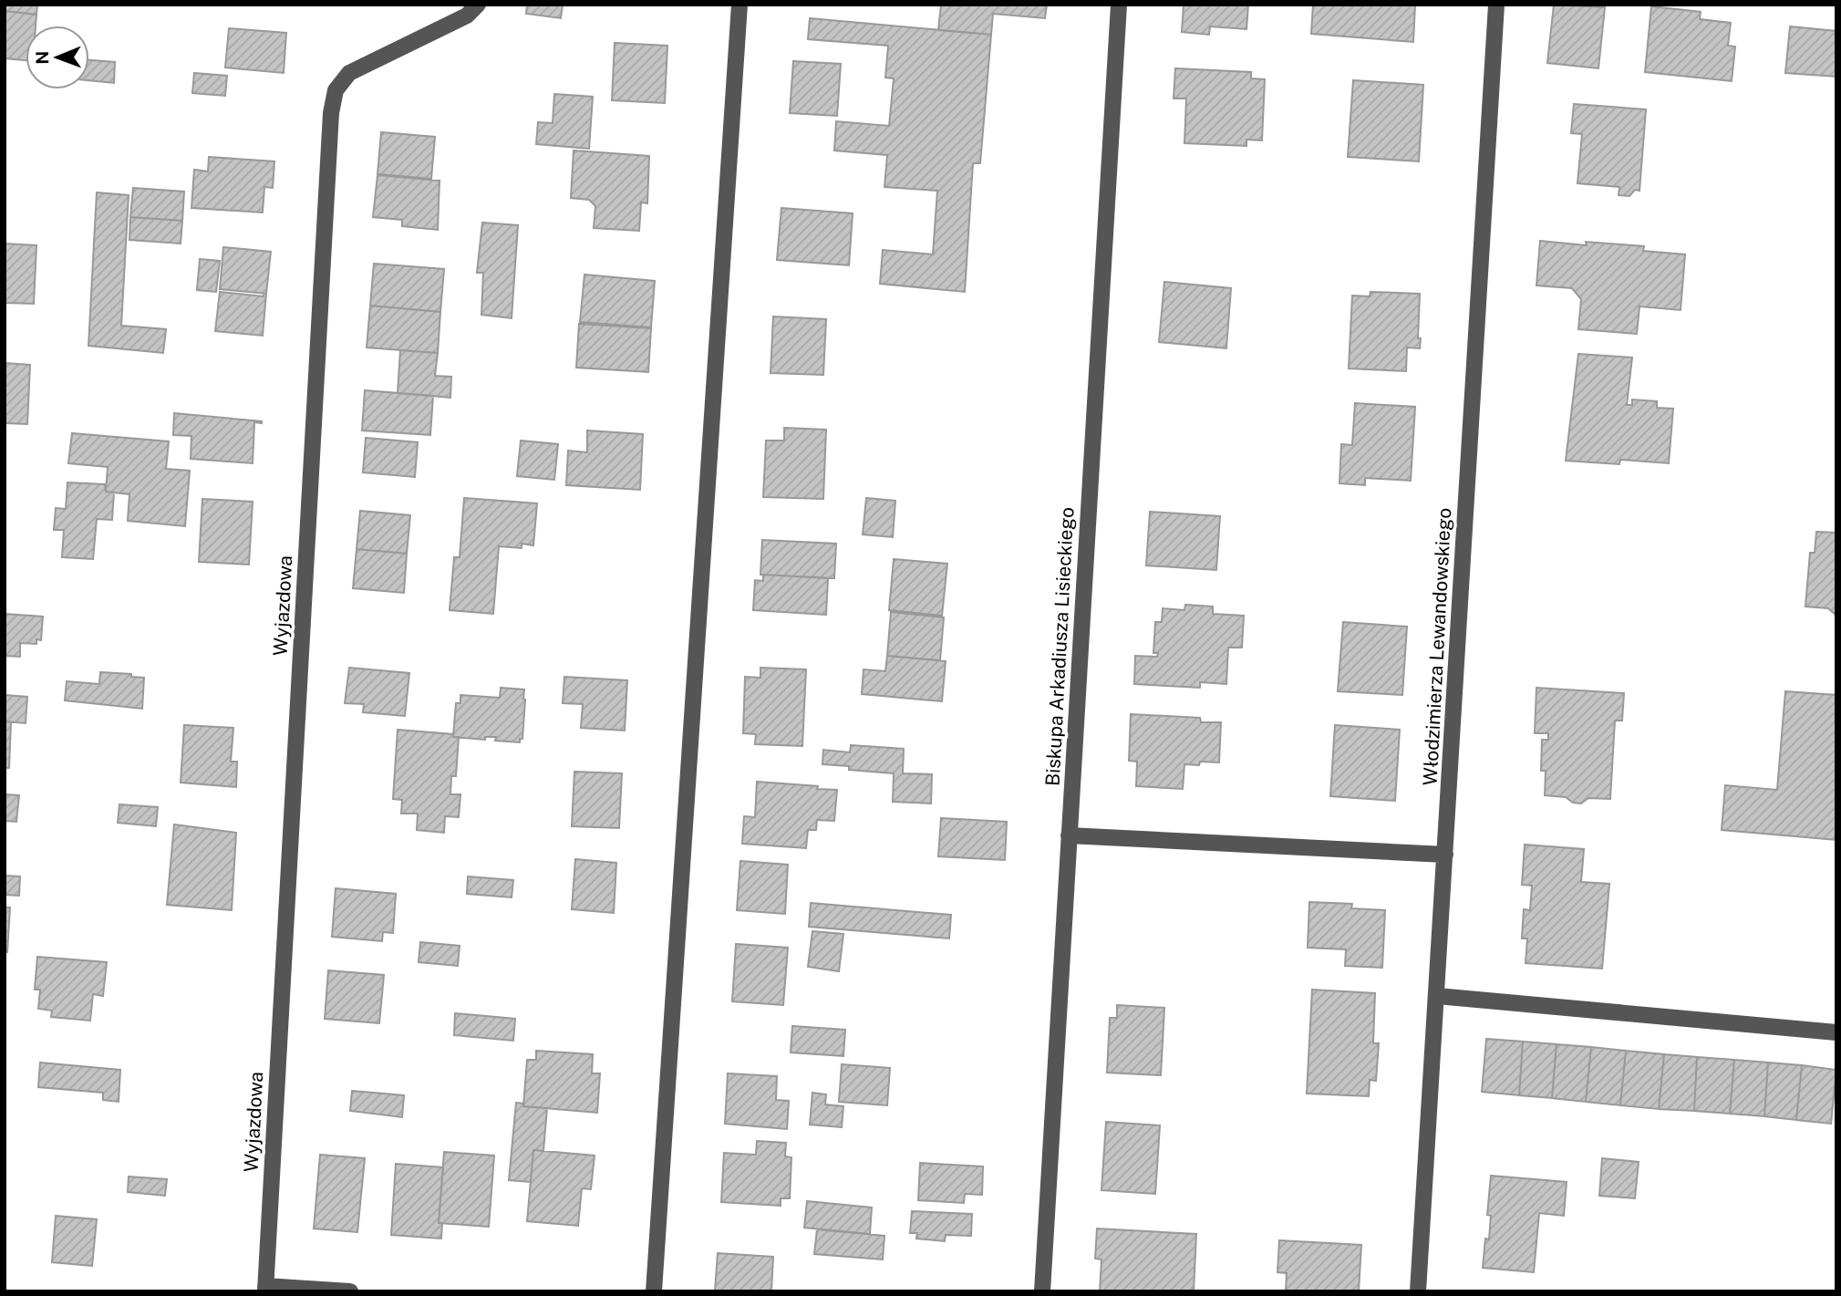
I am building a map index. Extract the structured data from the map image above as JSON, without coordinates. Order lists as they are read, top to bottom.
{
  "streets": {
    "street": ["Wyjazdowa", "Biskupa Arkadiusza Lisieckiego", "Włodzimierza Lewandowskiego"]
  },
  "north": "left"
}
